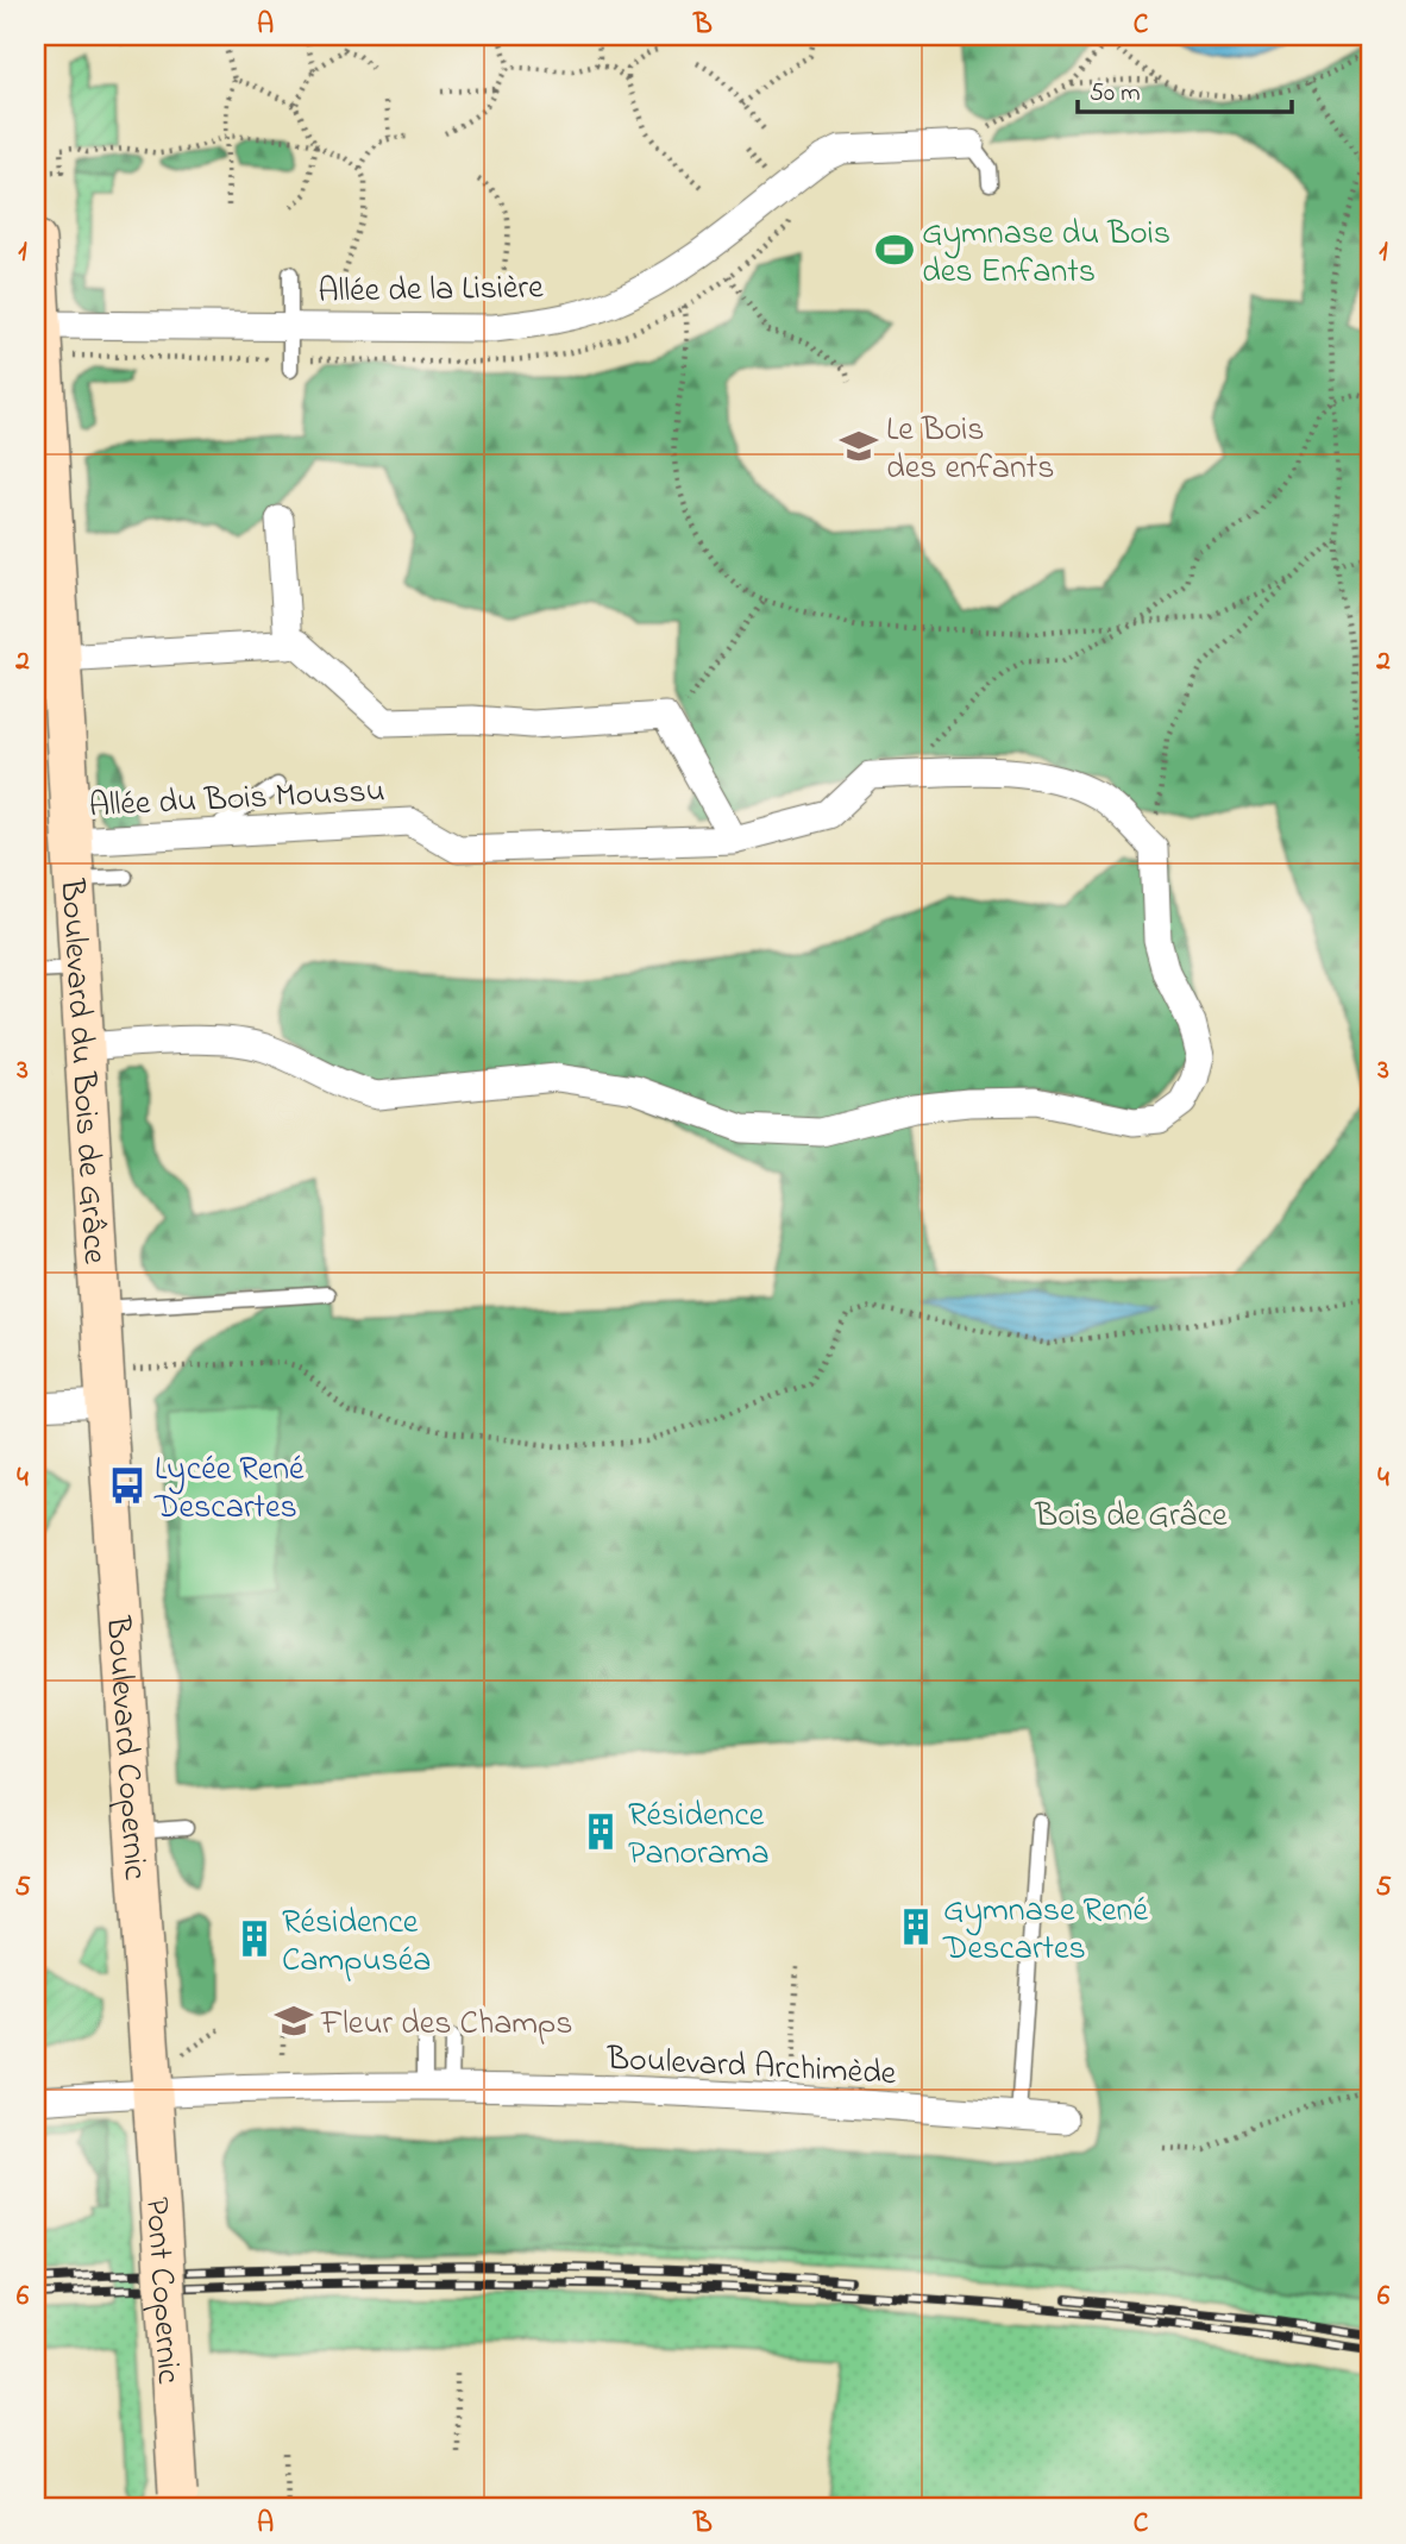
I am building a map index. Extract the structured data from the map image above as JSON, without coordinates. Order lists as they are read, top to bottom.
{
  "streets": {
    "street": [
      "Allée de la Lisière",
      "Allée du Bois Moussu",
      "Boulevard du Bois de Grâce",
      "Boulevard Copernic",
      "Boulevard Archimède",
      "Pont Copernic"
    ]
  },
  "crossings": [
    ["Allée de la Lisière", "Boulevard du Bois de Grâce"],
    ["Allée du Bois Moussu", "Boulevard du Bois de Grâce"],
    ["Boulevard du Bois de Grâce", "Boulevard Copernic"],
    ["Boulevard Copernic", "Boulevard Archimède"],
    ["Boulevard Copernic", "Pont Copernic"],
    ["Boulevard Archimède", "Pont Copernic"]
  ],
  "parks": ["Bois de Grâce"],
  "places": {
    "sports": ["Gymnase du Bois des Enfants"],
    "school or university": ["Le Bois des enfants", "Fleur des Champs"],
    "bus stop": ["Lycée René Descartes"],
    "building": ["Résidence Panorama", "Gymnase René Descartes", "Résidence Campuséa"]
  },
  "scale_bar": "50 m",
  "grid": {
    "columns": ["A", "B", "C"],
    "rows": [
      "1",
      "2",
      "3",
      "4",
      "5",
      "6"
    ]
  }
}
